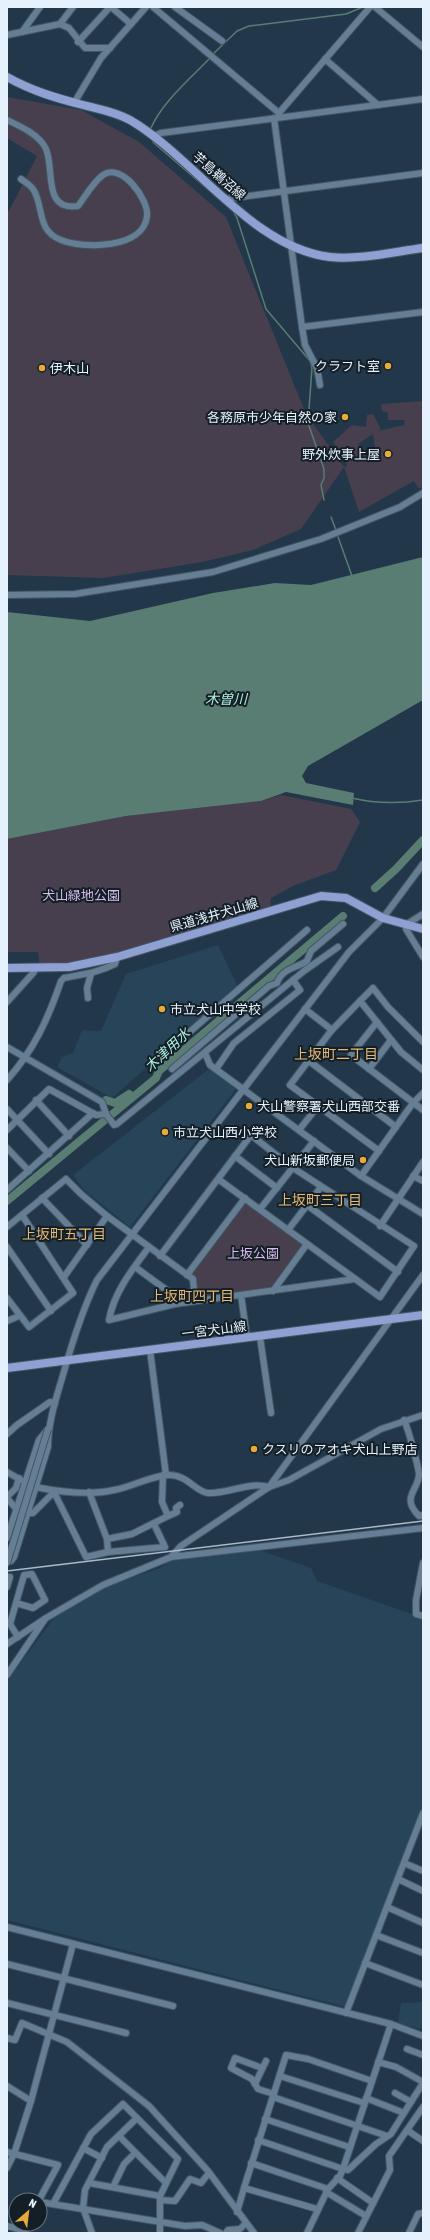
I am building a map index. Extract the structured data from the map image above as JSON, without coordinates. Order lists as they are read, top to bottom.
{
  "streets": {
    "main road": ["芋島鵜沼線", "県道浅井犬山線", "一宮犬山線"]
  },
  "districts": [
    "上坂町二丁目",
    "上坂町三丁目",
    "上坂町五丁目",
    "上坂町四丁目"
  ],
  "water": ["木曽川", "木津用水"],
  "parks": ["犬山緑地公園", "上坂公園"],
  "places": [
    "クラフト室",
    "伊木山",
    "各務原市少年自然の家",
    "野外炊事上屋",
    "市立犬山中学校",
    "犬山警察署犬山西部交番",
    "市立犬山西小学校",
    "犬山新坂郵便局",
    "クスリのアオキ犬山上野店"
  ],
  "north": "top right"
}
